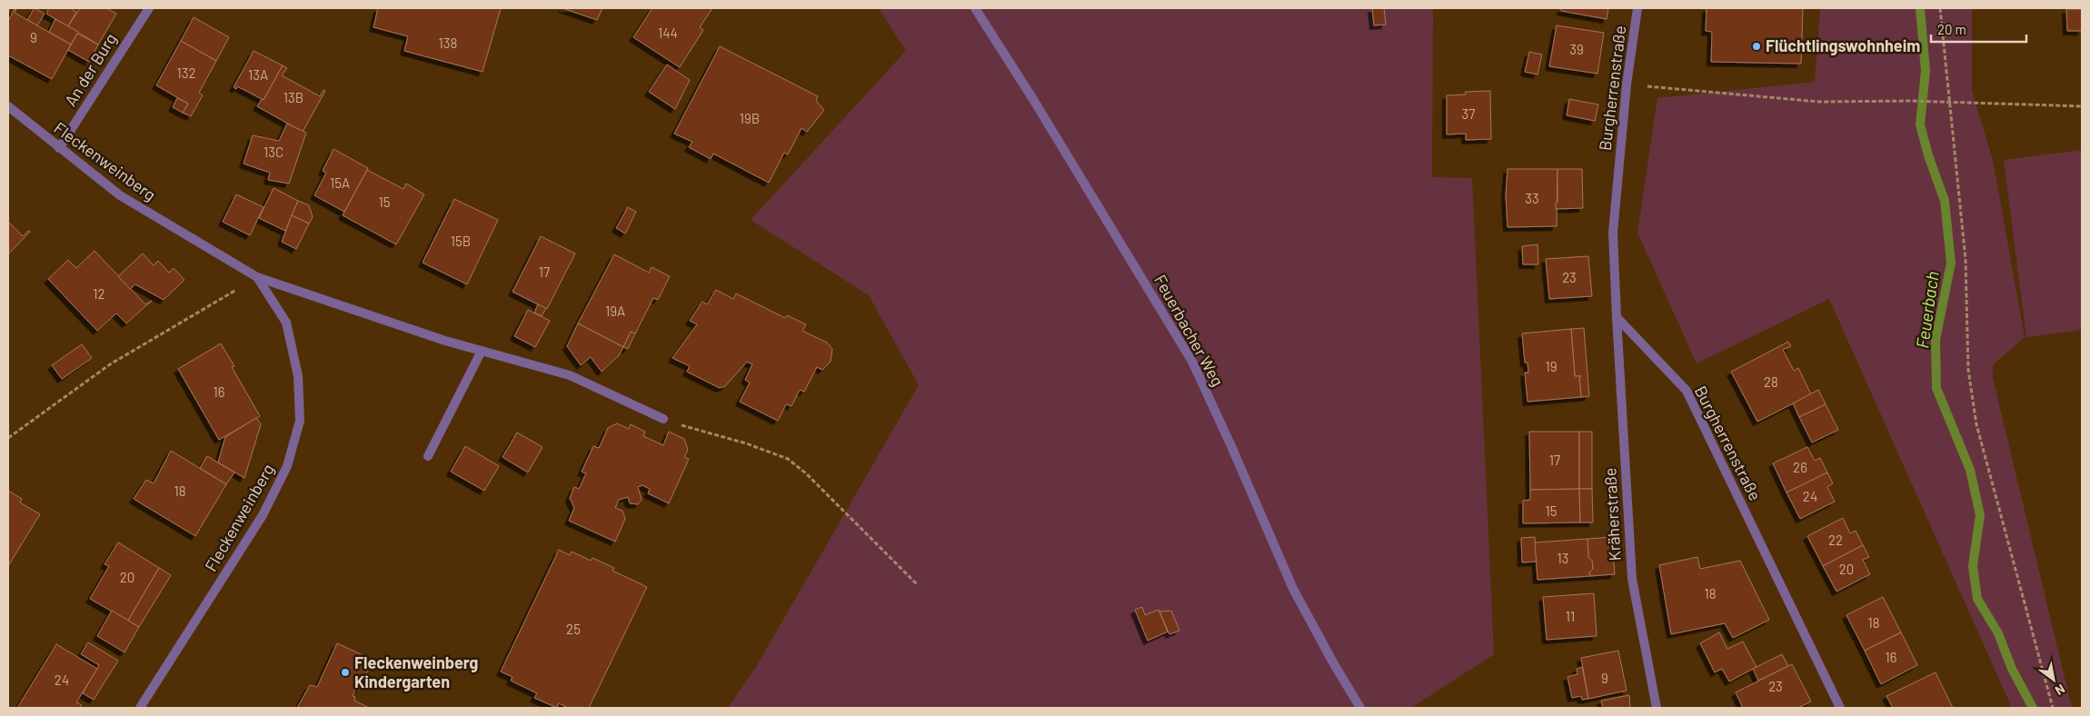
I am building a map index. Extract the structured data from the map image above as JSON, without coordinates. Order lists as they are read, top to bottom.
{
  "streets": {
    "street": [
      "An der Burg",
      "Burgherrenstraße",
      "Fleckenweinberg",
      "Feuerbacher Weg",
      "Kräherstraße"
    ]
  },
  "crossings": [
    ["An der Burg", "Fleckenweinberg"],
    ["Burgherrenstraße", "Kräherstraße"]
  ],
  "water": ["Feuerbach"],
  "places": ["Flüchtlingswohnheim", "Fleckenweinberg Kindergarten"],
  "house_numbers": [
    "144",
    "9",
    "138",
    "39",
    "132",
    "13A",
    "13B",
    "37",
    "19B",
    "13C",
    "15A",
    "33",
    "15",
    "15B",
    "17",
    "23",
    "12",
    "19A",
    "19",
    "28",
    "16",
    "17",
    "26",
    "18",
    "24",
    "15",
    "22",
    "13",
    "20",
    "20",
    "18",
    "11",
    "18",
    "25",
    "16",
    "9",
    "24",
    "23"
  ],
  "scale_bar": "20 m",
  "north": "bottom right"
}
